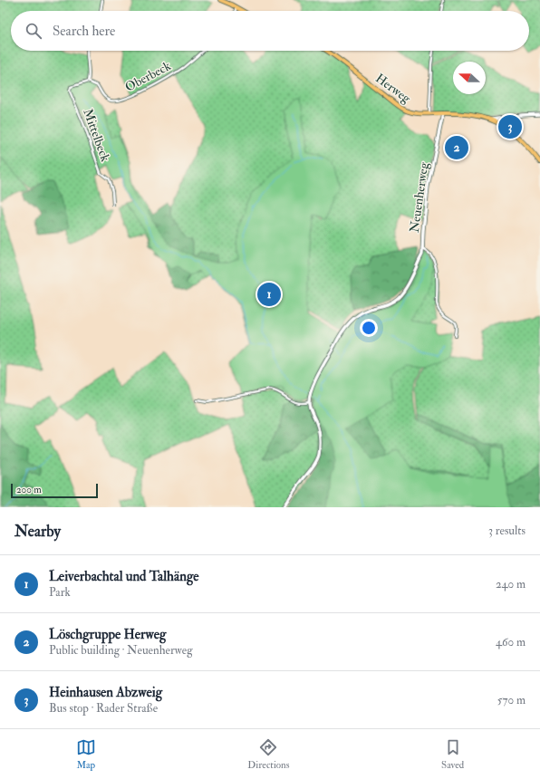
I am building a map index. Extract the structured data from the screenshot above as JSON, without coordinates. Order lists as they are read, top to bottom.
{
  "streets": {
    "main road": ["Herweg"],
    "street": ["Oberbeck", "Mittelbeck", "Neuenherweg"]
  },
  "crossings": [
    ["Oberbeck", "Mittelbeck"],
    ["Herweg", "Neuenherweg"]
  ],
  "scale_bar": "200 m",
  "north": "left",
  "page": {
    "search": "Search here",
    "pins": ["3", "2", "1"],
    "scale": "200 m",
    "heading": ["Nearby", "3 results"],
    "list": [
      {
        "mark": "1",
        "name": "Leiverbachtal und Talhänge",
        "note": "Park",
        "value": "240 m"
      },
      {
        "mark": "2",
        "name": "Löschgruppe Herweg",
        "note": "Public building · Neuenherweg",
        "value": "460 m"
      },
      {
        "mark": "3",
        "name": "Heinhausen Abzweig",
        "note": "Bus stop · Rader Straße",
        "value": "570 m"
      }
    ],
    "nav": ["Map", "Directions", "Saved"]
  }
}
